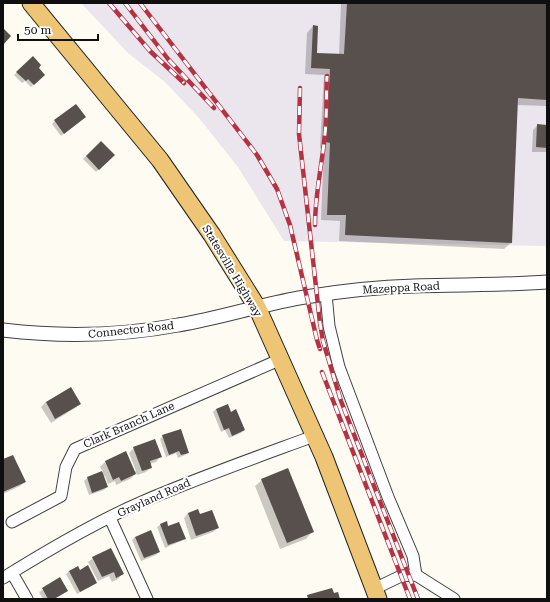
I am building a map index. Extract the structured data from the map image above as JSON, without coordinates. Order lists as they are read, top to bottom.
{
  "streets": {
    "main road": ["Statesville Highway"],
    "street": [
      "Mazeppa Road",
      "Connector Road",
      "Clark Branch Lane",
      "Grayland Road"
    ]
  },
  "crossings": [
    ["Statesville Highway", "Mazeppa Road"],
    ["Statesville Highway", "Connector Road"],
    ["Statesville Highway", "Clark Branch Lane"],
    ["Statesville Highway", "Grayland Road"],
    ["Mazeppa Road", "Connector Road"]
  ],
  "scale_bar": "50 m"
}
